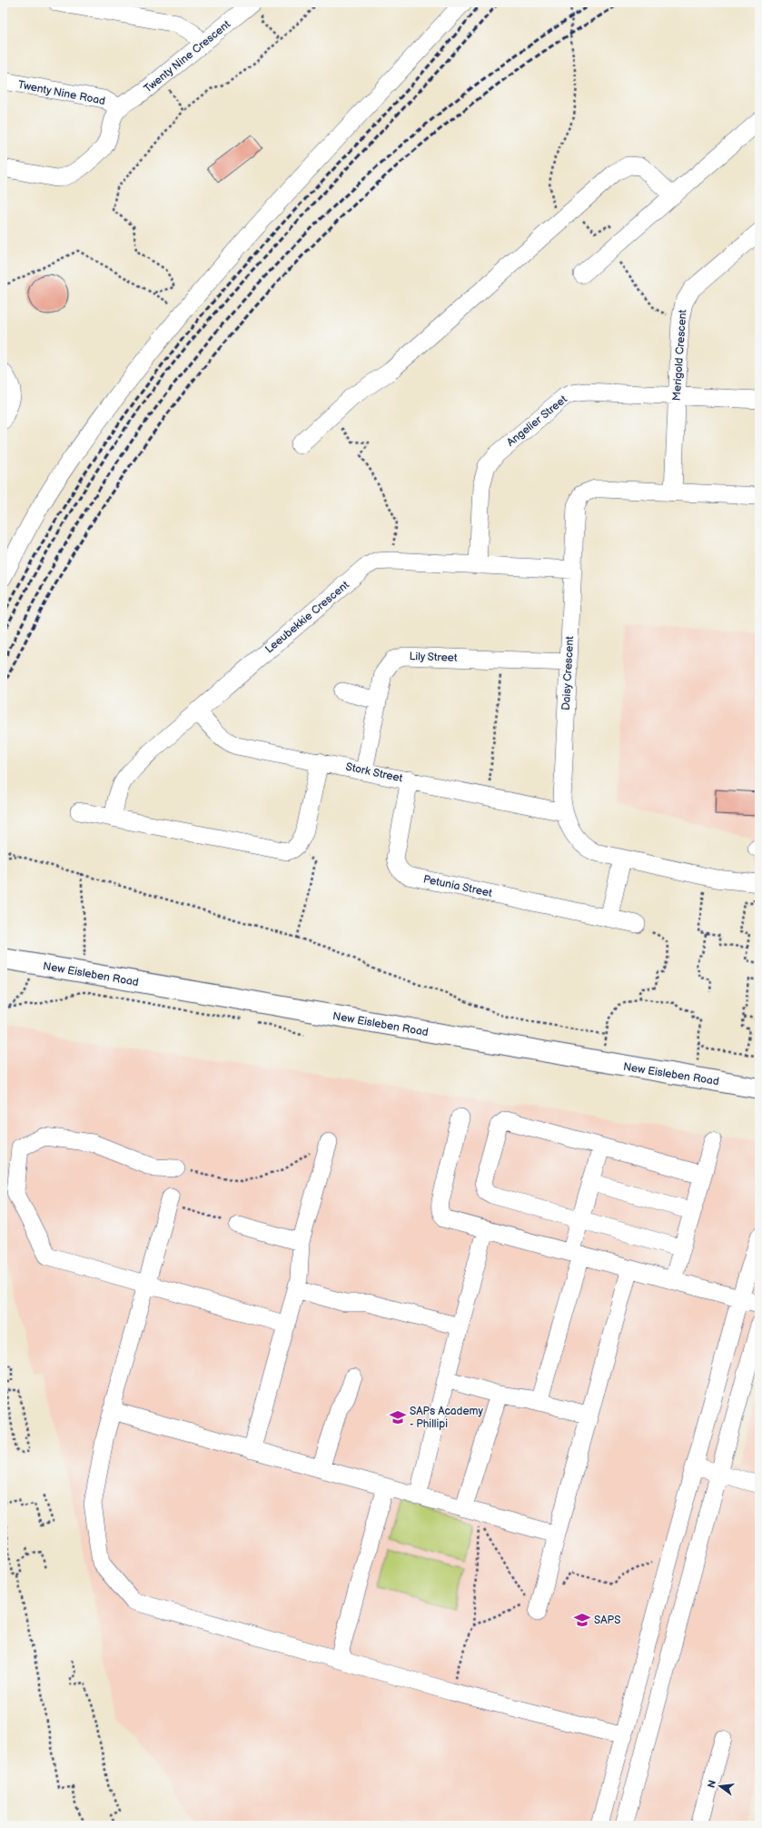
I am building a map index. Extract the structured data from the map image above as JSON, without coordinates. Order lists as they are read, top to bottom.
{
  "streets": {
    "main road": ["New Eisleben Road"],
    "street": [
      "Twenty Nine Crescent",
      "Twenty Nine Road",
      "Merigold Crescent",
      "Angelier Street",
      "Leeubekkie Crescent",
      "Lily Street",
      "Daisy Crescent",
      "Stork Street",
      "Petunia Street"
    ]
  },
  "crossings": [
    ["Twenty Nine Crescent", "Twenty Nine Road"],
    ["Merigold Crescent", "Angelier Street"],
    ["Merigold Crescent", "Daisy Crescent"],
    ["Angelier Street", "Leeubekkie Crescent"],
    ["Leeubekkie Crescent", "Daisy Crescent"],
    ["Leeubekkie Crescent", "Stork Street"],
    ["Lily Street", "Daisy Crescent"],
    ["Lily Street", "Stork Street"],
    ["Daisy Crescent", "Stork Street"],
    ["Stork Street", "Petunia Street"]
  ],
  "places": {
    "school or university": ["SAPs Academy - Phillipi", "SAPS"]
  },
  "north": "left"
}
